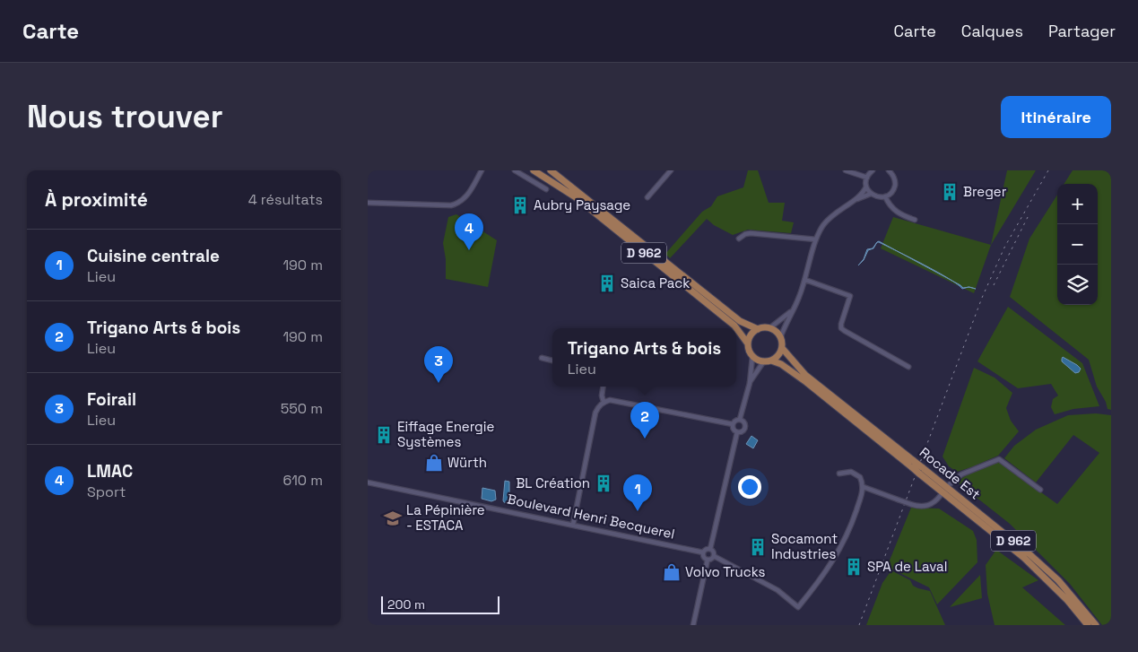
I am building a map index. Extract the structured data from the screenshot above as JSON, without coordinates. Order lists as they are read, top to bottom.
{
  "streets": {
    "main road": ["D 962", "Rocade Est"],
    "street": ["Boulevard Henri Becquerel"]
  },
  "crossings": [
    ["D 962", "Rocade Est"]
  ],
  "places": {
    "building": [
      "Breger",
      "Aubry Paysage",
      "Saica Pack",
      "Eiffage Energie Systèmes",
      "BL Création",
      "Socamont Industries",
      "SPA de Laval"
    ],
    "shop": ["Würth", "Volvo Trucks"],
    "school or university": ["La Pépinière - ESTACA"]
  },
  "scale_bar": "200 m",
  "page": {
    "header": "Carte",
    "nav": ["Carte", "Calques", "Partager"],
    "buttons": "Itinéraire",
    "title": "Nous trouver",
    "heading": ["À proximité", "4 résultats"],
    "map_buttons": ["+", "−"],
    "pins": [
      "4",
      "3",
      "2",
      "1"
    ],
    "list": [
      {
        "mark": "1",
        "name": "Cuisine centrale",
        "note": "Lieu",
        "value": "190 m"
      },
      {
        "mark": "2",
        "name": "Trigano Arts & bois",
        "note": "Lieu",
        "value": "190 m"
      },
      {
        "mark": "3",
        "name": "Foirail",
        "note": "Lieu",
        "value": "550 m"
      },
      {
        "mark": "4",
        "name": "LMAC",
        "note": "Sport",
        "value": "610 m"
      }
    ],
    "popup": ["Trigano Arts & bois", "Lieu"],
    "scale": "200 m"
  }
}
